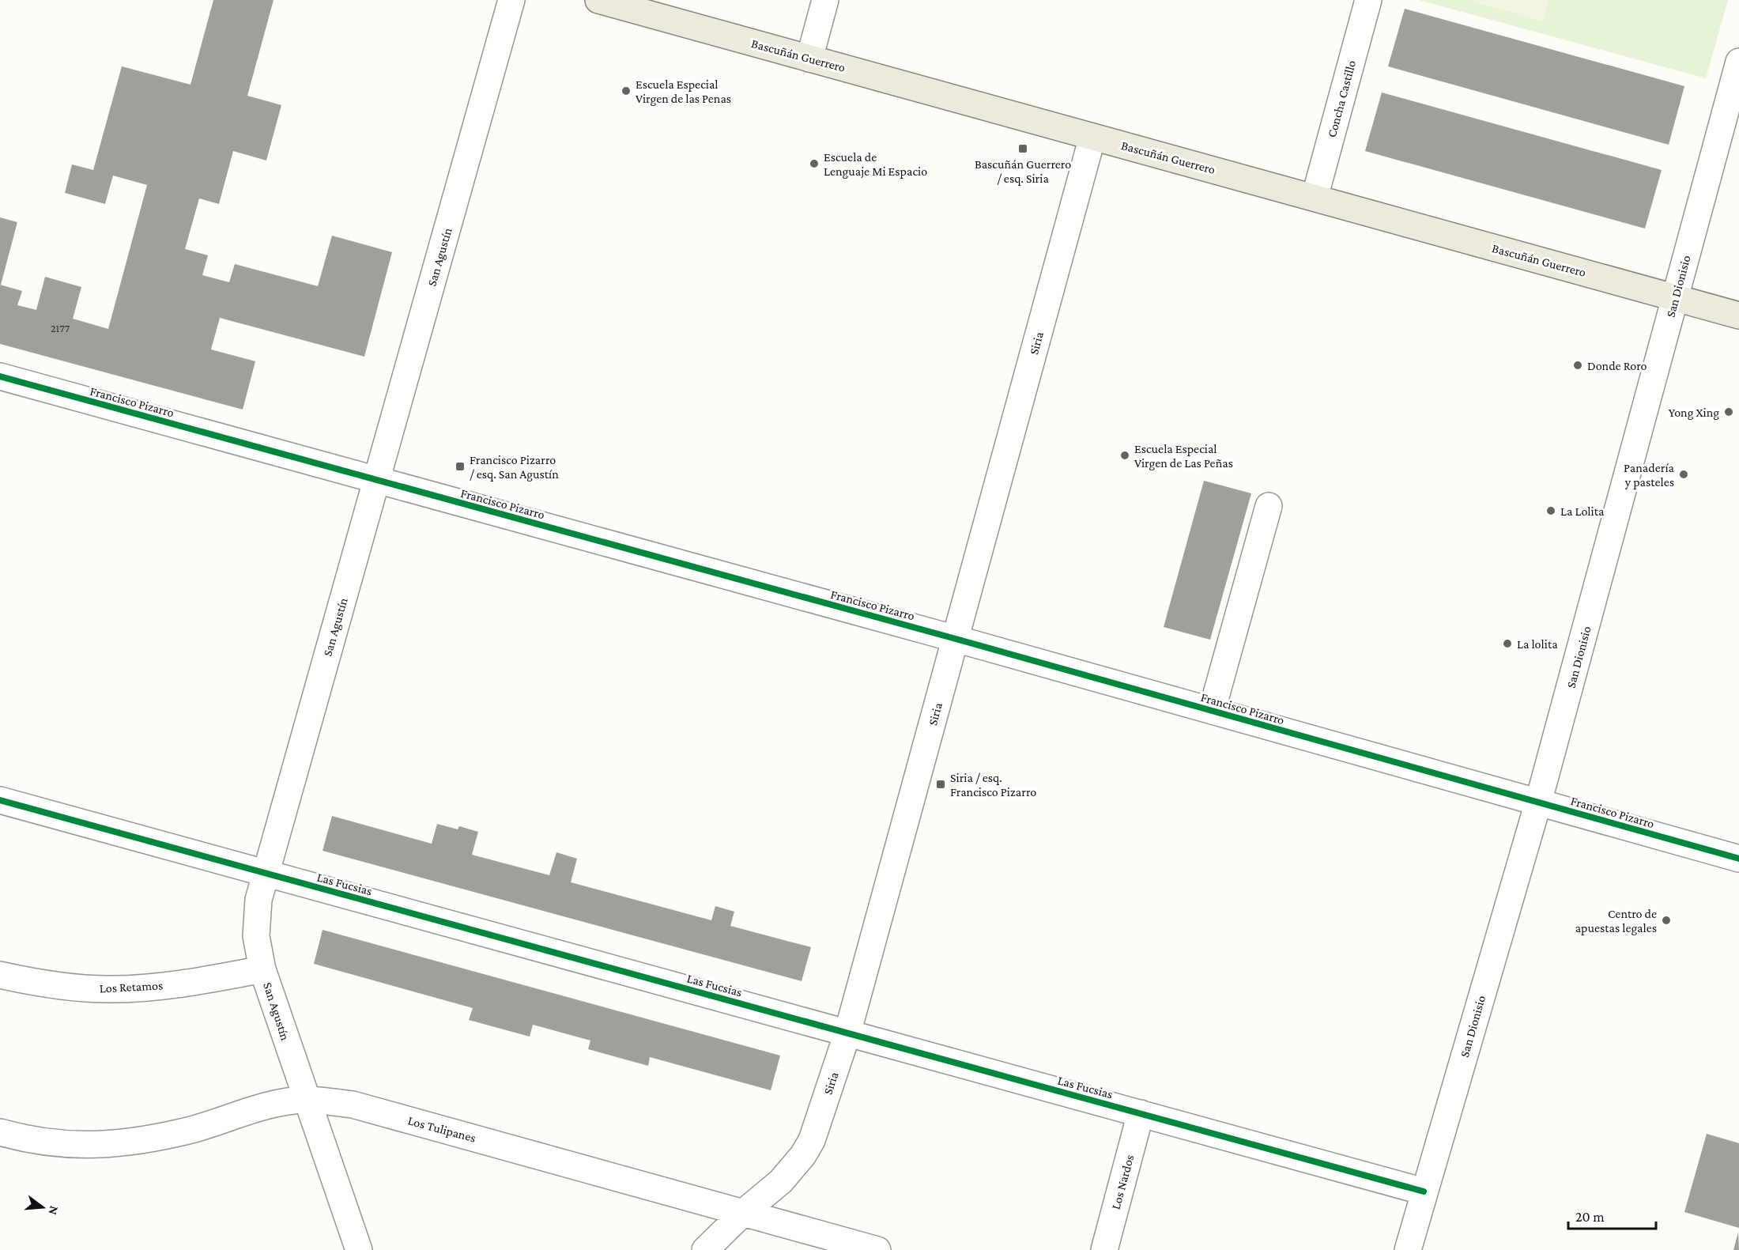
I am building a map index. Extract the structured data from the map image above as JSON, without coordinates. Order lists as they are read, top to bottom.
{
  "streets": {
    "main road": ["Bascuñán Guerrero"],
    "street": [
      "Concha Castillo",
      "San Agustín",
      "San Dionisio",
      "Siria",
      "Francisco Pizarro",
      "Las Fucsias",
      "Los Retamos",
      "Los Tulipanes",
      "Los Nardos"
    ]
  },
  "crossings": [
    ["Bascuñán Guerrero", "Concha Castillo"],
    ["Bascuñán Guerrero", "San Dionisio"],
    ["Bascuñán Guerrero", "Siria"],
    ["San Agustín", "Francisco Pizarro"],
    ["San Agustín", "Las Fucsias"],
    ["San Agustín", "Los Retamos"],
    ["San Agustín", "Los Tulipanes"],
    ["San Dionisio", "Francisco Pizarro"],
    ["San Dionisio", "Las Fucsias"],
    ["Siria", "Francisco Pizarro"],
    ["Siria", "Las Fucsias"],
    ["Siria", "Los Tulipanes"],
    ["Las Fucsias", "Los Nardos"]
  ],
  "places": {
    "other": [
      "Escuela Especial Virgen de las Penas",
      "Escuela de Lenguaje Mi Espacio",
      "Donde Roro",
      "Yong Xing",
      "Escuela Especial Virgen de Las Peñas",
      "Panadería y pasteles",
      "La Lolita",
      "La lolita",
      "Centro de apuestas legales"
    ],
    "transit": ["Bascuñán Guerrero / esq. Siria", "Francisco Pizarro / esq. San Agustín", "Siria / esq. Francisco Pizarro"]
  },
  "house_numbers": ["2177"],
  "scale_bar": "20 m",
  "north": "right"
}
